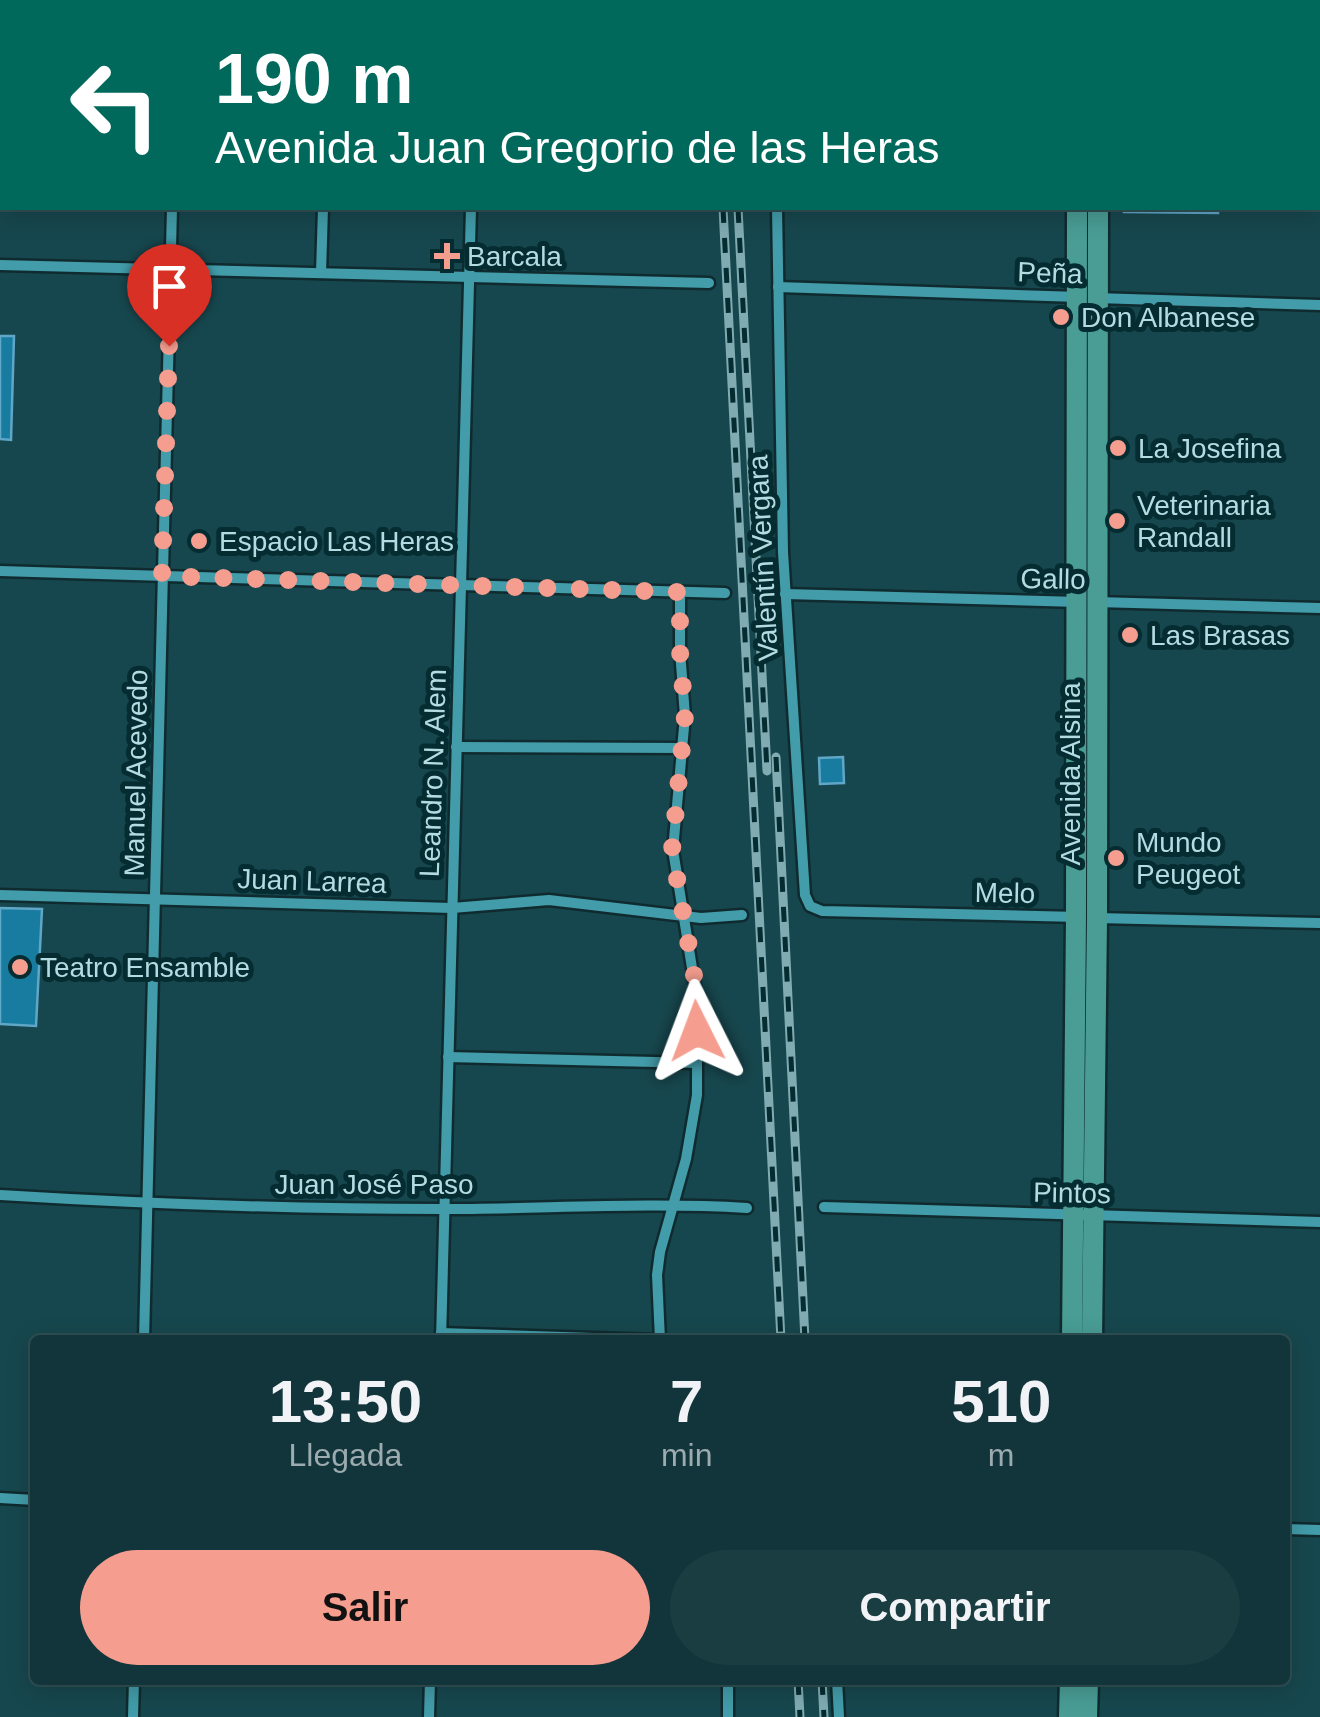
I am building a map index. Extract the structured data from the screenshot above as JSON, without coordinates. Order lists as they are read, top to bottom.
{
  "streets": {
    "main road": ["Avenida Alsina"],
    "street": [
      "Peña",
      "Valentín Vergara",
      "Gallo",
      "Manuel Acevedo",
      "Leandro N. Alem",
      "Juan Larrea",
      "Melo",
      "Juan José Paso",
      "Pintos"
    ]
  },
  "crossings": [
    ["Peña", "Valentín Vergara"],
    ["Peña", "Avenida Alsina"],
    ["Valentín Vergara", "Gallo"],
    ["Valentín Vergara", "Melo"],
    ["Gallo", "Avenida Alsina"],
    ["Manuel Acevedo", "Juan Larrea"],
    ["Manuel Acevedo", "Juan José Paso"],
    ["Leandro N. Alem", "Juan Larrea"],
    ["Leandro N. Alem", "Juan José Paso"],
    ["Avenida Alsina", "Melo"],
    ["Avenida Alsina", "Pintos"]
  ],
  "places": {
    "health": ["Barcala"],
    "other": [
      "Don Albanese",
      "La Josefina",
      "Veterinaria Randall",
      "Espacio Las Heras",
      "Las Brasas",
      "Mundo Peugeot",
      "Teatro Ensamble"
    ]
  },
  "page": {
    "turn": ["190 m", "Avenida Juan Gregorio de las Heras"],
    "eta": [
      "13:50",
      "Llegada",
      "7",
      "min",
      "510",
      "m"
    ],
    "buttons": ["Salir", "Compartir"]
  }
}
